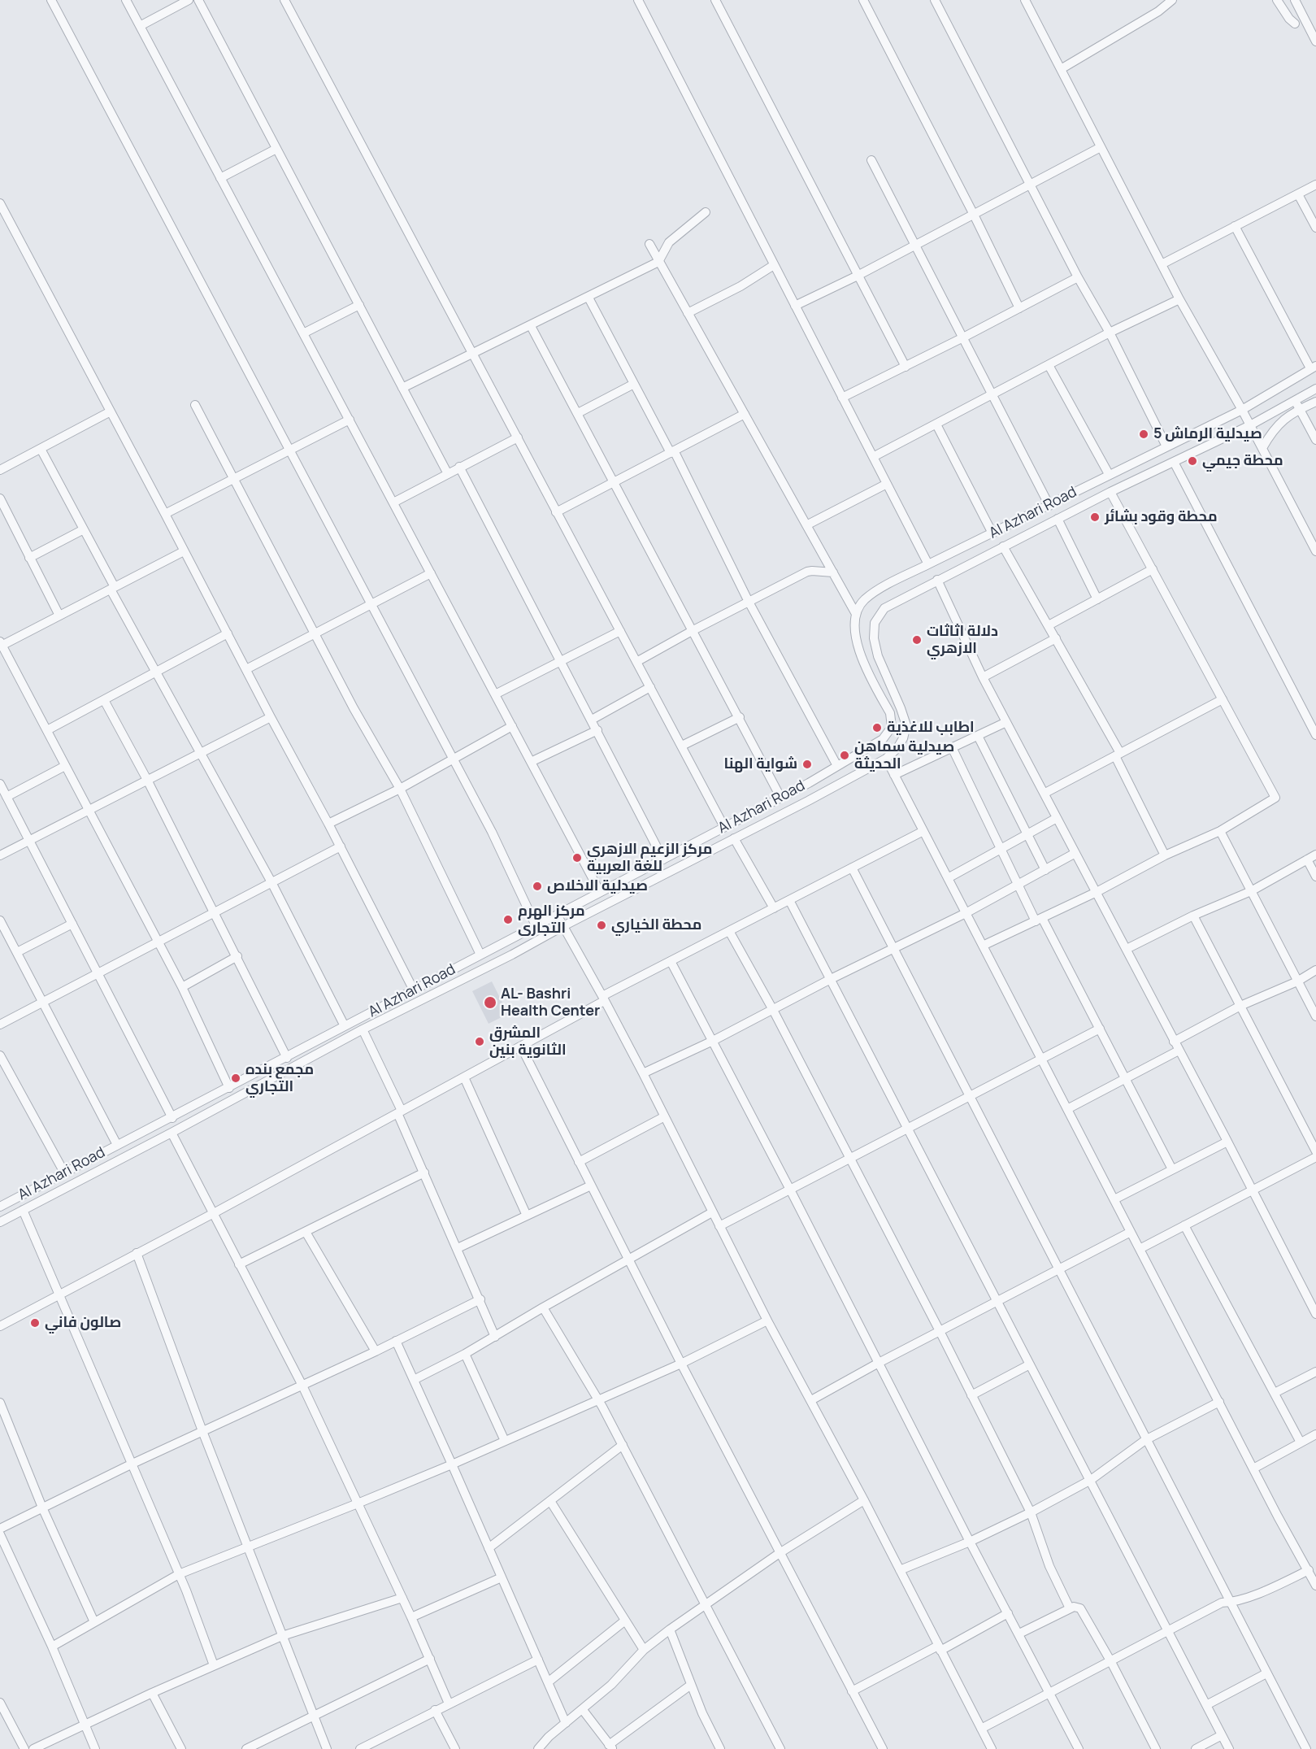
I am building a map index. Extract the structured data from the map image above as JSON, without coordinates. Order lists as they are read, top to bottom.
{
  "streets": {
    "street": ["Al Azhari Road"]
  },
  "places": [
    "صيدلية الرماش 5",
    "محطة جيمي",
    "محطة وقود بشائر",
    "دلالة اثاثات الازهري",
    "اطابب للاغذية",
    "صيدلية سماهن الحديثة",
    "شواية الهنا",
    "مركز الزعيم الازهري للغة العربية",
    "صيدلية الاخلاص",
    "مركز الهرم التجارى",
    "محطة الخياري",
    "AL- Bashri Health Center",
    "المشرق الثانوية بنين",
    "مجمع بنده التجاري",
    "صالون فاني"
  ]
}
